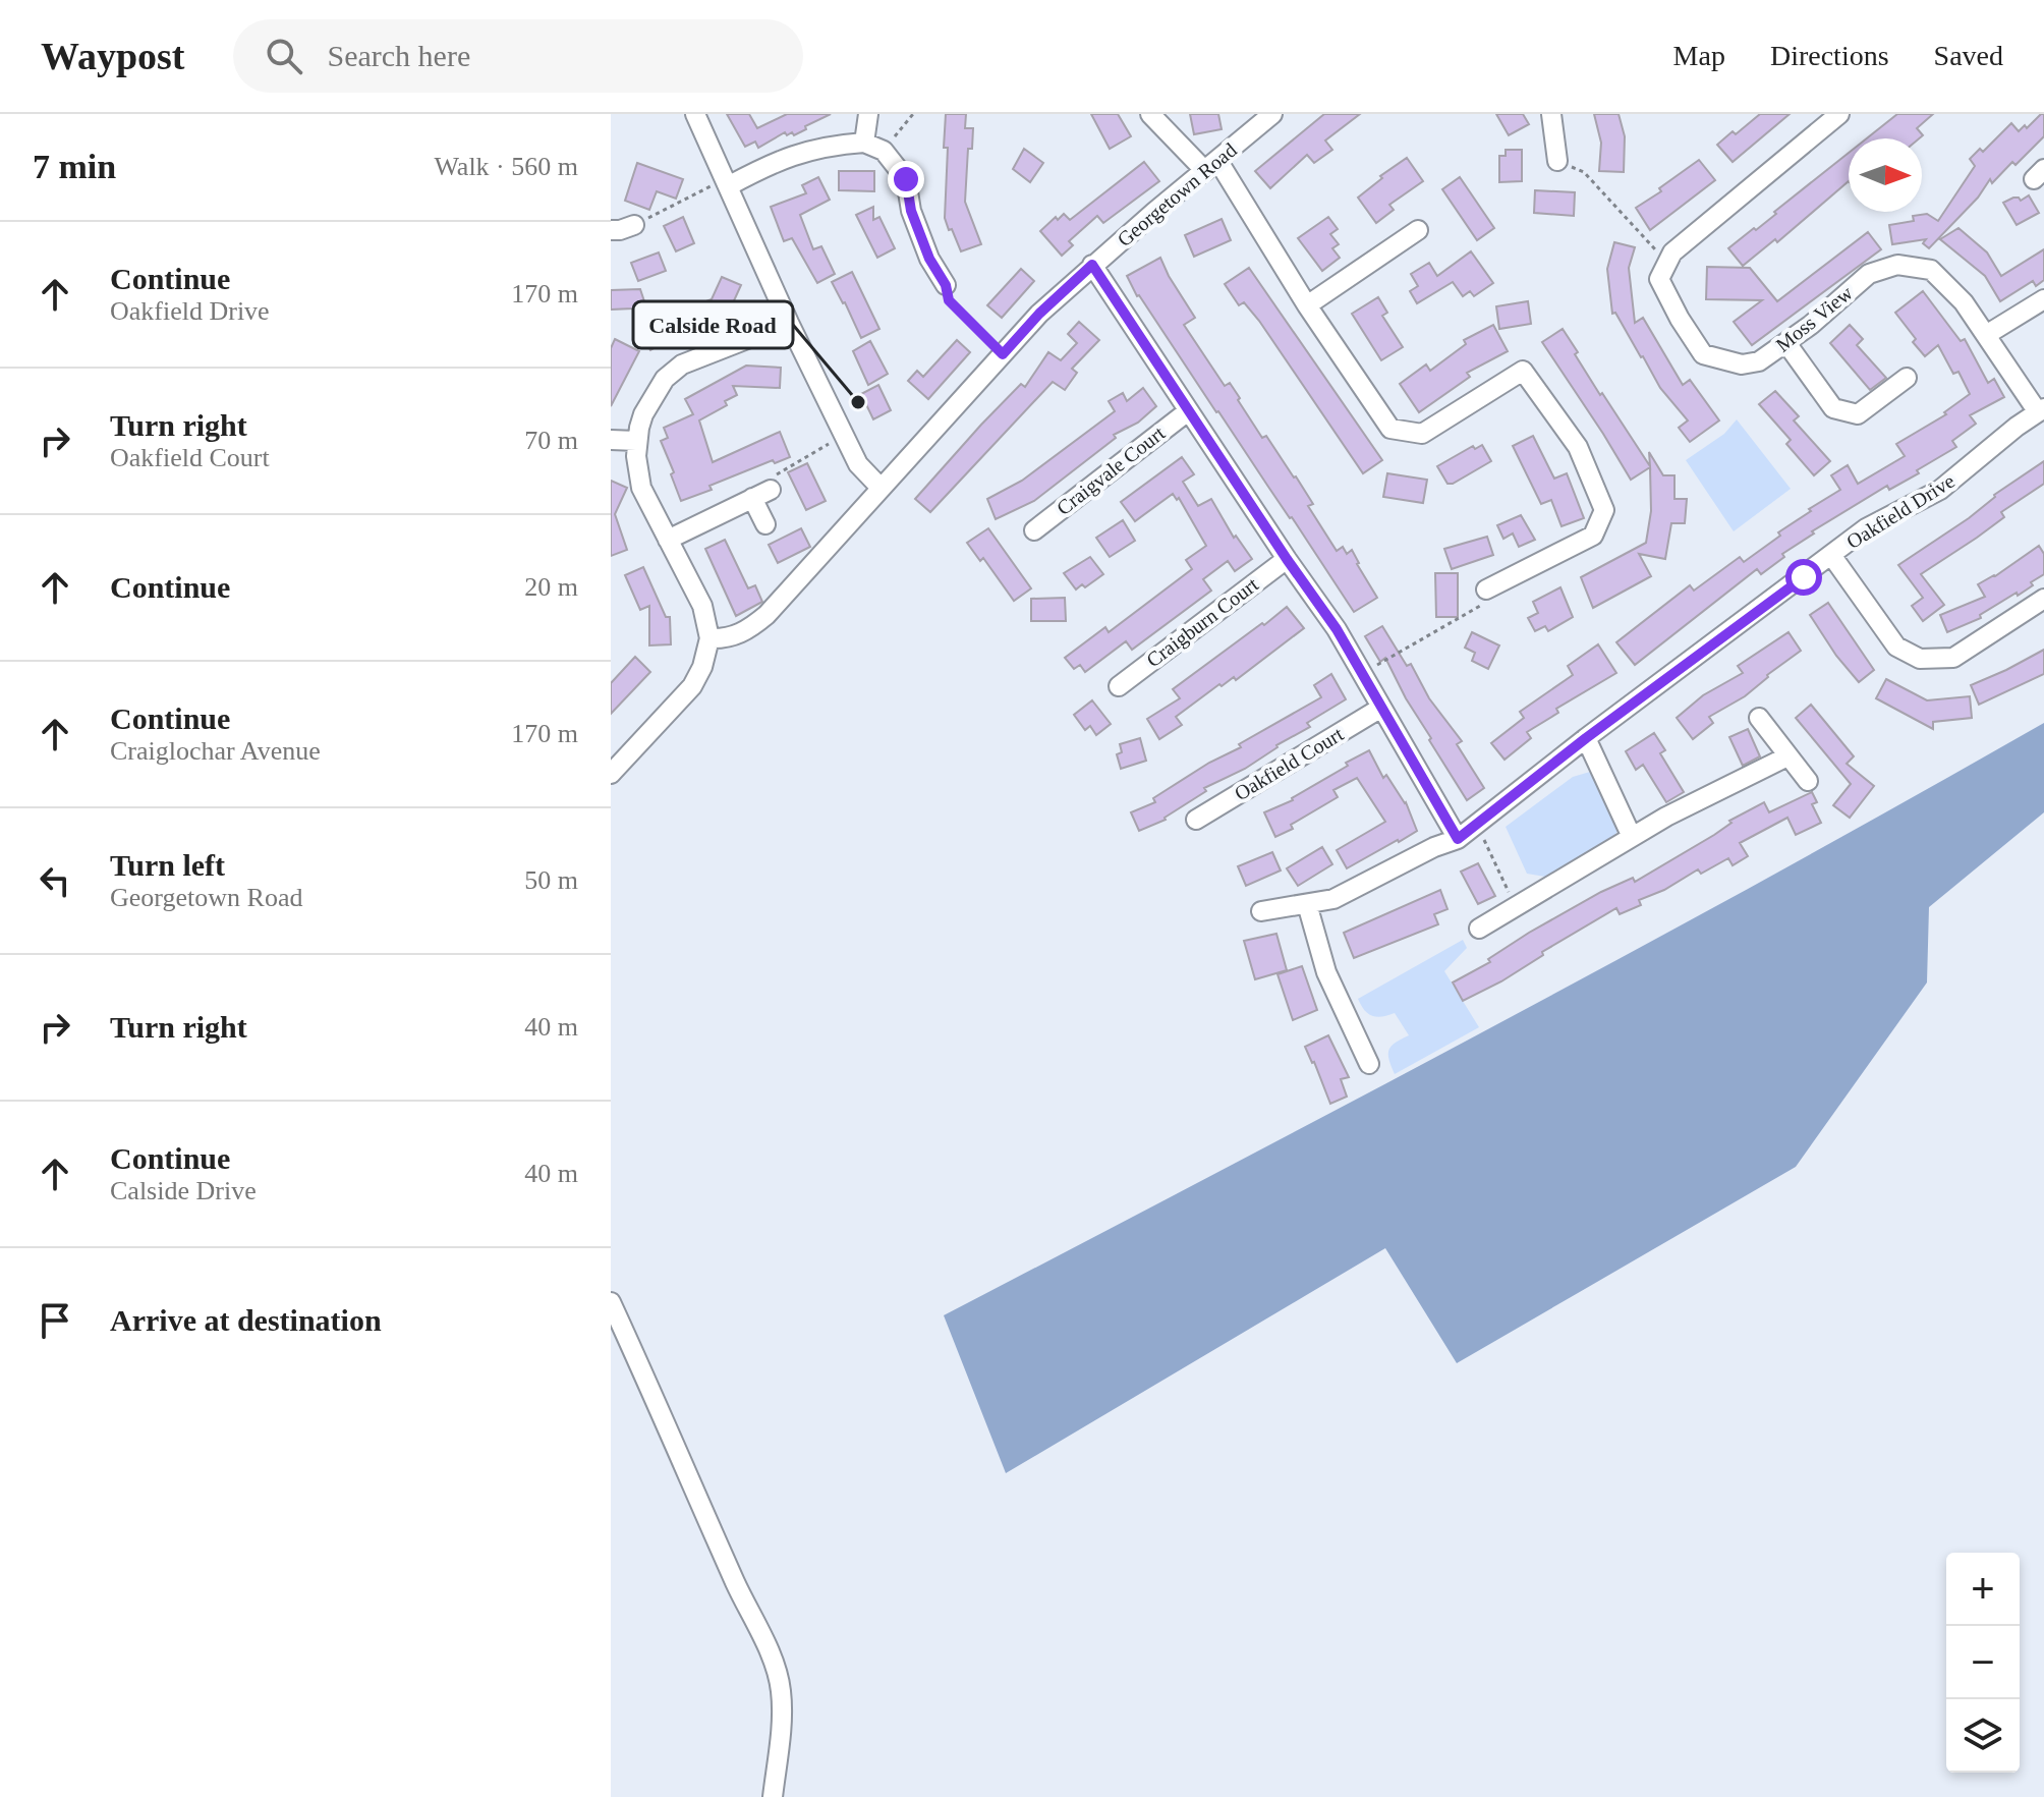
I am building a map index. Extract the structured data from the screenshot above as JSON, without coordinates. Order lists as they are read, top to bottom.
{
  "streets": {
    "street": [
      "Georgetown Road",
      "Moss View",
      "Craigvale Court",
      "Oakfield Drive",
      "Craigburn Court",
      "Oakfield Court"
    ]
  },
  "crossings": [
    ["Moss View", "Oakfield Drive"]
  ],
  "places": ["Calside Road"],
  "north": "right",
  "page": {
    "header": "Waypost",
    "search": "Search here",
    "nav": ["Map", "Directions", "Saved"],
    "heading": ["7 min", "Walk · 560 m"],
    "list": [
      ["Continue", "Oakfield Drive", "170 m"],
      ["Turn right", "Oakfield Court", "70 m"],
      ["Continue", "20 m"],
      ["Continue", "Craiglochar Avenue", "170 m"],
      ["Turn left", "Georgetown Road", "50 m"],
      ["Turn right", "40 m"],
      ["Continue", "Calside Drive", "40 m"],
      "Arrive at destination"
    ],
    "map_buttons": ["+", "−"]
  }
}
